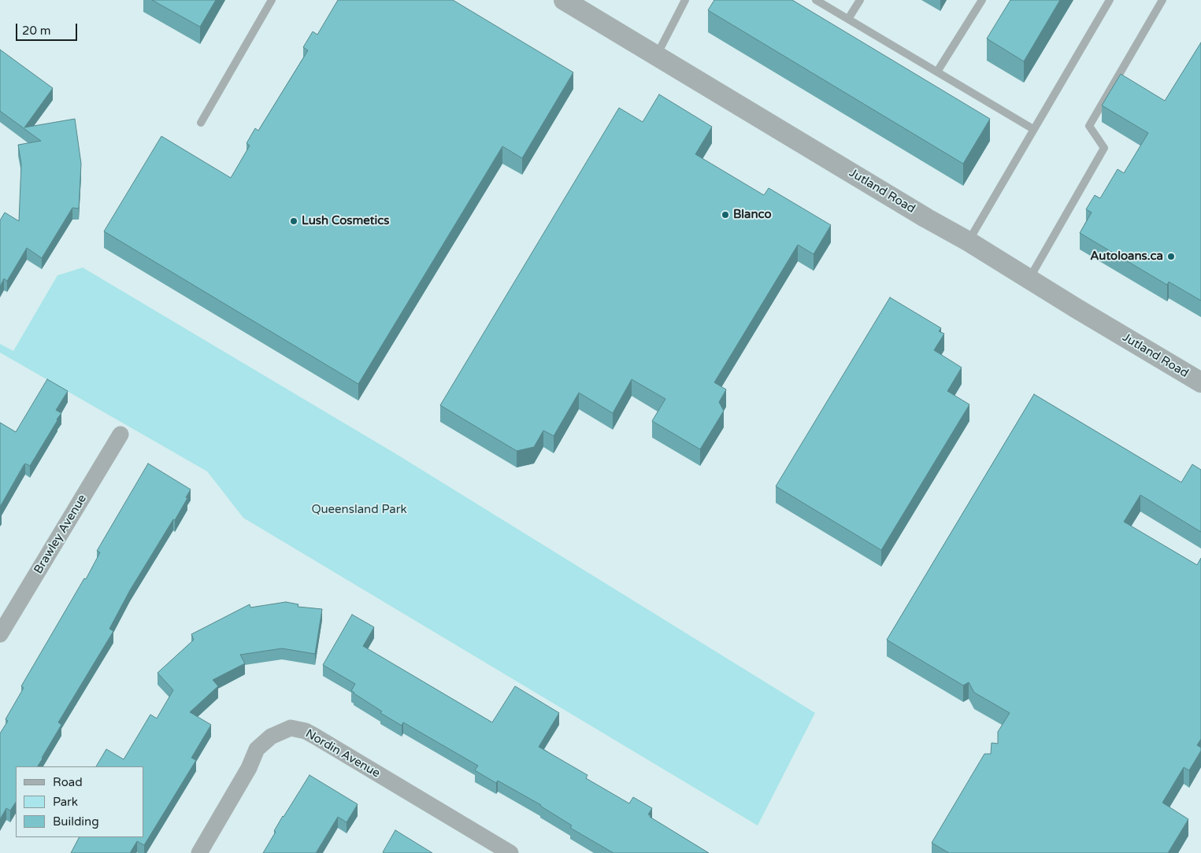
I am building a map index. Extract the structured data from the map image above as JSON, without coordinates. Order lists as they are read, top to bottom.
{
  "streets": {
    "street": ["Jutland Road", "Brawley Avenue", "Nordin Avenue"]
  },
  "parks": ["Queensland Park"],
  "places": ["Blanco", "Lush Cosmetics", "Autoloans.ca"],
  "legend": ["Road", "Park", "Building"],
  "scale_bar": "20 m"
}
